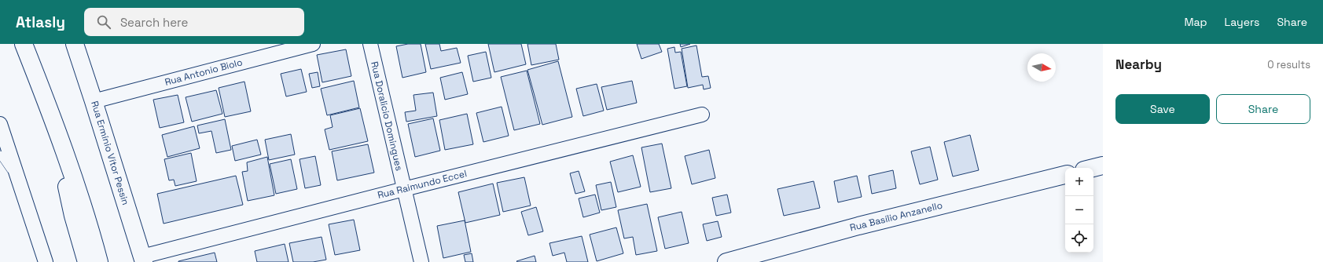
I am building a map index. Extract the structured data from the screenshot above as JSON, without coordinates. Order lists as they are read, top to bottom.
{
  "streets": {
    "main road": ["Rua Ermínio Vítor Pessin", "Rua Basílio Anzanello"],
    "street": ["Rua Antonio Biolo", "Rua Doralicio Domingues", "Rua Raimundo Eccel"]
  },
  "crossings": [
    ["Rua Antonio Biolo", "Rua Ermínio Vítor Pessin"],
    ["Rua Doralicio Domingues", "Rua Raimundo Eccel"],
    ["Rua Ermínio Vítor Pessin", "Rua Raimundo Eccel"]
  ],
  "north": "right",
  "page": {
    "header": "Atlasly",
    "search": "Search here",
    "nav": ["Map", "Layers", "Share"],
    "heading": ["Nearby", "0 results"],
    "buttons": ["Save", "Share"],
    "map_buttons": ["+", "−"]
  }
}
